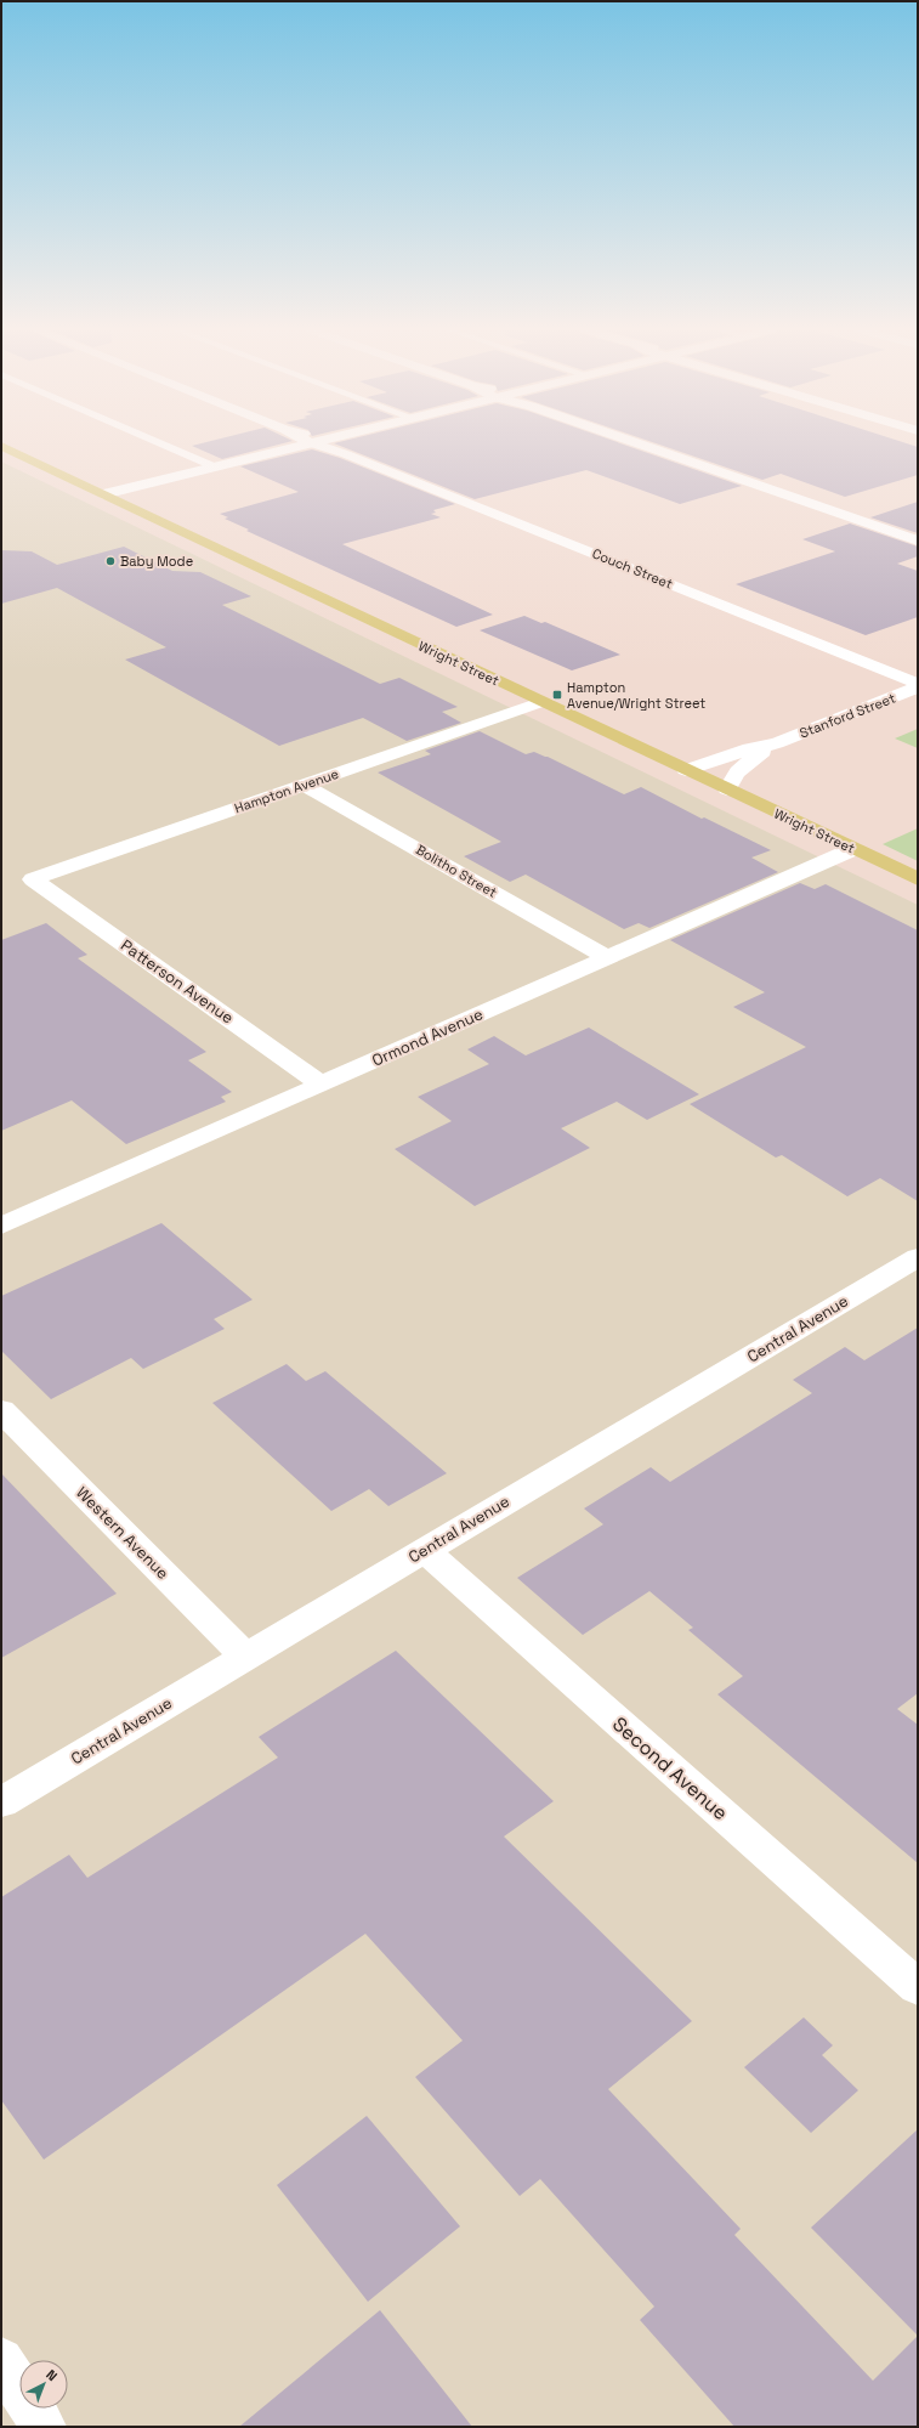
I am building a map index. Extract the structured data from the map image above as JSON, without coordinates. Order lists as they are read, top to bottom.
{
  "streets": {
    "main road": ["Wright Street"],
    "street": [
      "Couch Street",
      "Stanford Street",
      "Hampton Avenue",
      "Bolitho Street",
      "Patterson Avenue",
      "Ormond Avenue",
      "Central Avenue",
      "Western Avenue",
      "Second Avenue"
    ]
  },
  "crossings": [
    ["Wright Street", "Stanford Street"],
    ["Wright Street", "Hampton Avenue"],
    ["Wright Street", "Ormond Avenue"],
    ["Hampton Avenue", "Bolitho Street"],
    ["Hampton Avenue", "Patterson Avenue"],
    ["Bolitho Street", "Ormond Avenue"],
    ["Patterson Avenue", "Ormond Avenue"],
    ["Central Avenue", "Western Avenue"],
    ["Central Avenue", "Second Avenue"]
  ],
  "places": {
    "other": ["Baby Mode"],
    "transit": ["Hampton Avenue/Wright Street"]
  },
  "north": "top right"
}
